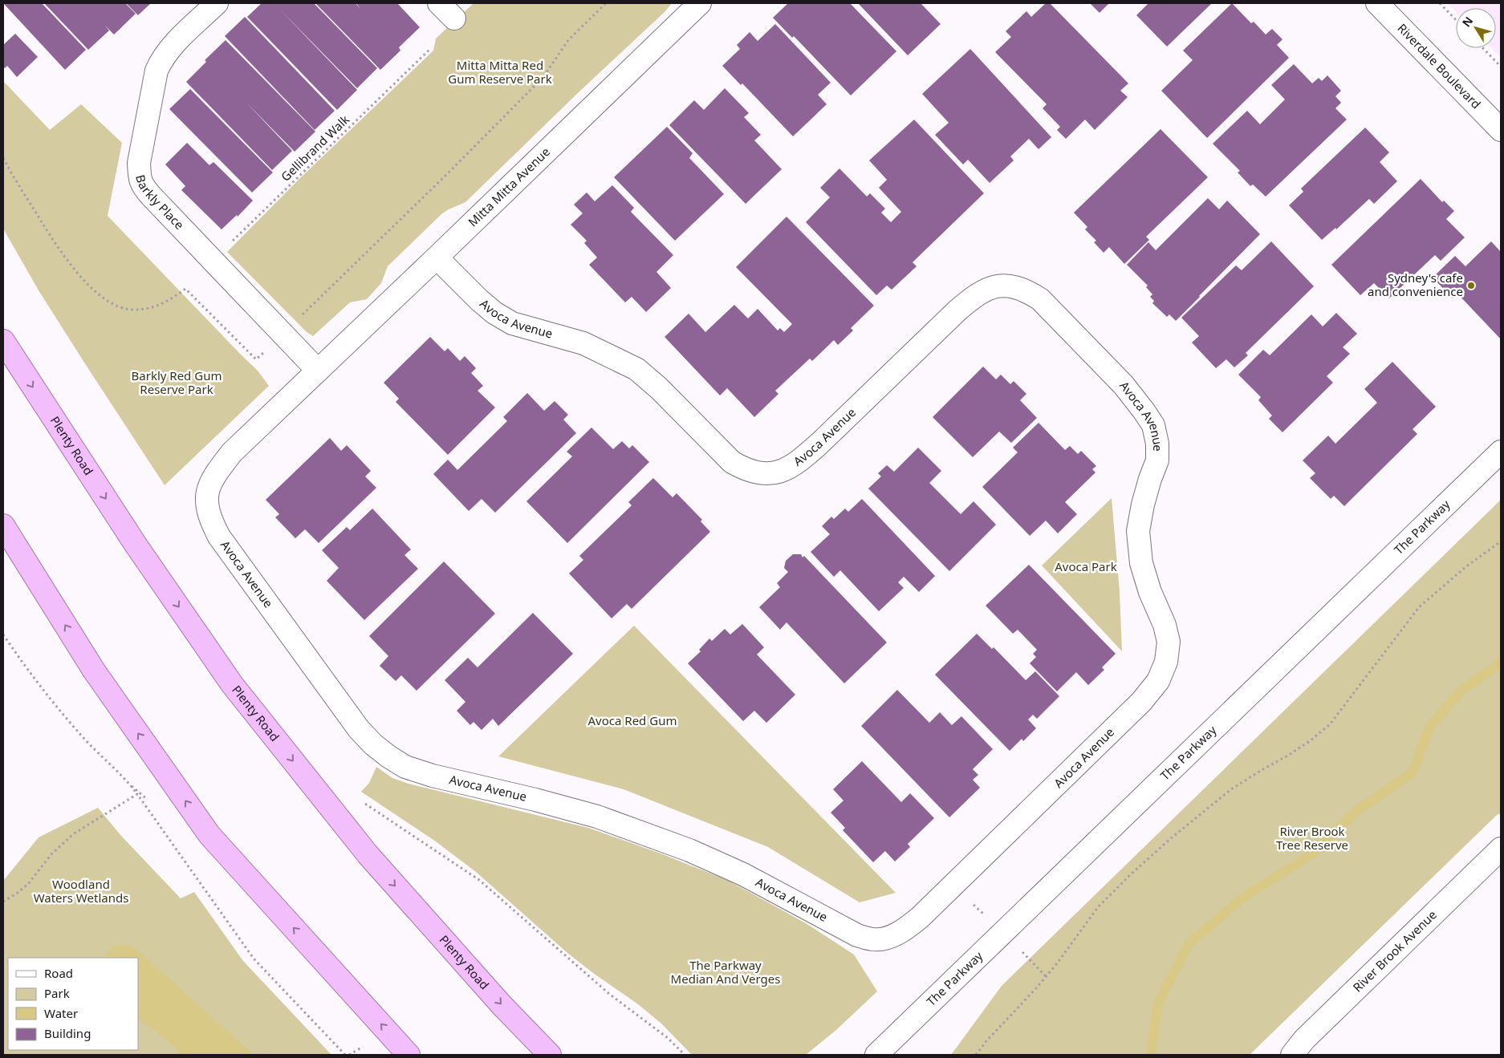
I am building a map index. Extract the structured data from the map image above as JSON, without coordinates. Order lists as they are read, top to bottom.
{
  "streets": {
    "highway": ["Plenty Road"],
    "street": [
      "Riverdale Boulevard",
      "Mitta Mitta Avenue",
      "Barkly Place",
      "Avoca Avenue",
      "The Parkway",
      "River Brook Avenue"
    ],
    "path": ["Gellibrand Walk"]
  },
  "crossings": [
    ["Gellibrand Walk", "Barkly Place"],
    ["Mitta Mitta Avenue", "Barkly Place"],
    ["Mitta Mitta Avenue", "Avoca Avenue"],
    ["Barkly Place", "Avoca Avenue"]
  ],
  "parks": [
    "Mitta Mitta Red Gum Reserve Park",
    "Barkly Red Gum Reserve Park",
    "Avoca Park",
    "Avoca Red Gum",
    "River Brook Tree Reserve",
    "Woodland Waters Wetlands",
    "The Parkway Median And Verges"
  ],
  "places": ["Sydney's cafe and convenience"],
  "legend": [
    "Road",
    "Park",
    "Water",
    "Building"
  ],
  "north": "top left"
}
